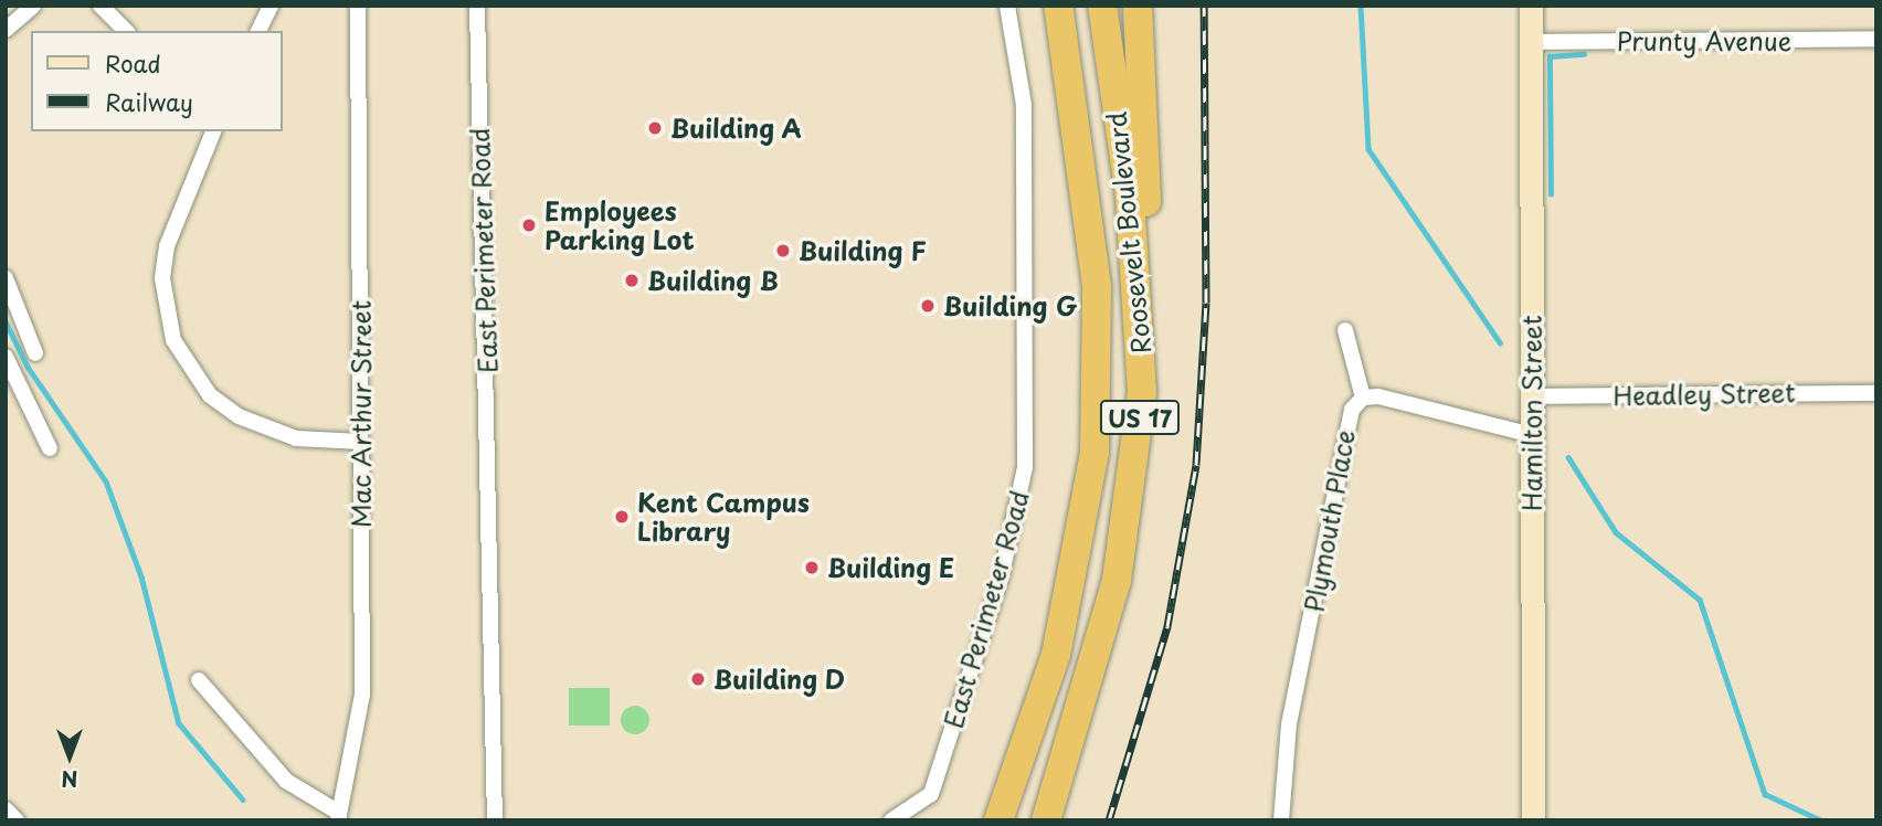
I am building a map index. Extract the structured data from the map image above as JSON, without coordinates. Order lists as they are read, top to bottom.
{
  "streets": {
    "highway": ["Roosevelt Boulevard", "US 17"],
    "street": [
      "Prunty Avenue",
      "East Perimeter Road",
      "Headley Street",
      "Hamilton Street",
      "Mac Arthur Street",
      "Plymouth Place"
    ]
  },
  "crossings": [
    ["Prunty Avenue", "Hamilton Street"],
    ["Headley Street", "Hamilton Street"],
    ["Hamilton Street", "Plymouth Place"]
  ],
  "places": [
    "Building A",
    "Employees Parking Lot",
    "Building F",
    "Building B",
    "Building G",
    "Kent Campus Library",
    "Building E",
    "Building D"
  ],
  "legend": ["Road", "Railway"],
  "north": "bottom"
}
